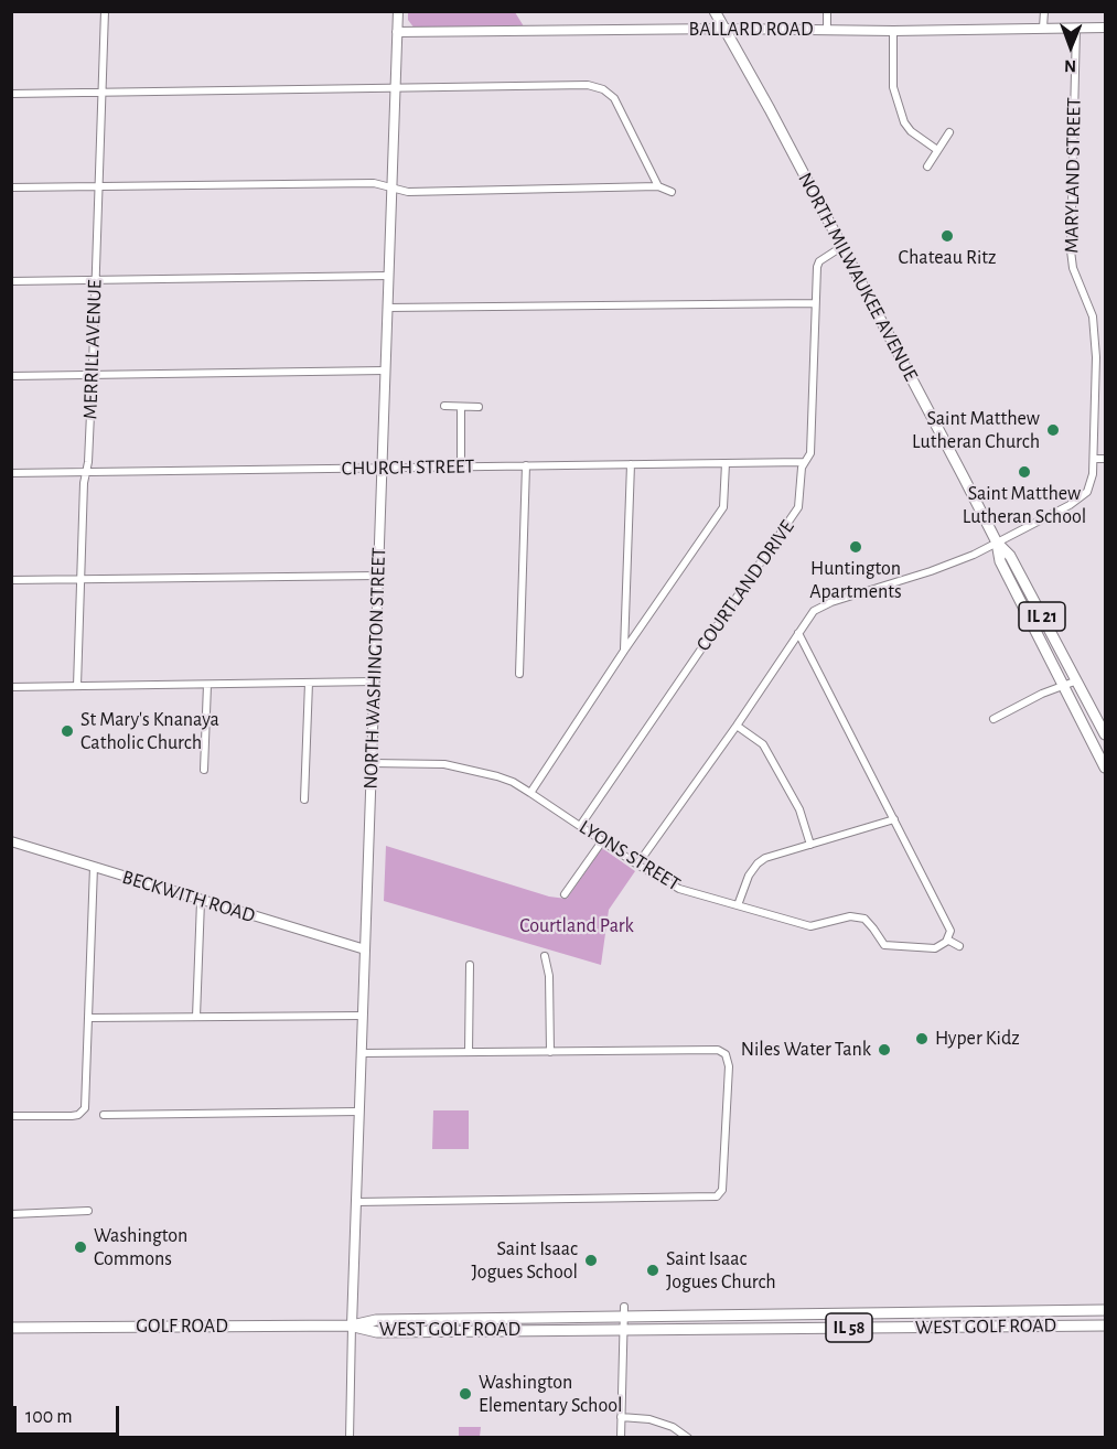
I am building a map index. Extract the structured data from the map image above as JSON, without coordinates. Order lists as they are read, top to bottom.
{
  "streets": {
    "main road": [
      "NORTH MILWAUKEE AVENUE",
      "IL 21",
      "GOLF ROAD",
      "WEST GOLF ROAD",
      "IL 58"
    ],
    "street": [
      "BALLARD ROAD",
      "MARYLAND STREET",
      "MERRILL AVENUE",
      "CHURCH STREET",
      "COURTLAND DRIVE",
      "NORTH WASHINGTON STREET",
      "LYONS STREET",
      "BECKWITH ROAD"
    ]
  },
  "crossings": [
    ["BALLARD ROAD", "MARYLAND STREET"],
    ["BALLARD ROAD", "NORTH MILWAUKEE AVENUE"],
    ["BALLARD ROAD", "NORTH WASHINGTON STREET"],
    ["MARYLAND STREET", "NORTH MILWAUKEE AVENUE"],
    ["MARYLAND STREET", "LYONS STREET"],
    ["NORTH MILWAUKEE AVENUE", "COURTLAND DRIVE"],
    ["MERRILL AVENUE", "CHURCH STREET"],
    ["CHURCH STREET", "COURTLAND DRIVE"],
    ["CHURCH STREET", "NORTH WASHINGTON STREET"],
    ["COURTLAND DRIVE", "LYONS STREET"],
    ["NORTH WASHINGTON STREET", "LYONS STREET"],
    ["NORTH WASHINGTON STREET", "BECKWITH ROAD"],
    ["NORTH WASHINGTON STREET", "GOLF ROAD"],
    ["NORTH WASHINGTON STREET", "WEST GOLF ROAD"],
    ["GOLF ROAD", "WEST GOLF ROAD"]
  ],
  "parks": ["Courtland Park"],
  "places": [
    "Chateau Ritz",
    "Saint Matthew Lutheran Church",
    "Saint Matthew Lutheran School",
    "Huntington Apartments",
    "St Mary's Knanaya Catholic Church",
    "Hyper Kidz",
    "Niles Water Tank",
    "Washington Commons",
    "Saint Isaac Jogues School",
    "Saint Isaac Jogues Church",
    "Washington Elementary School"
  ],
  "scale_bar": "100 m",
  "north": "bottom"
}
